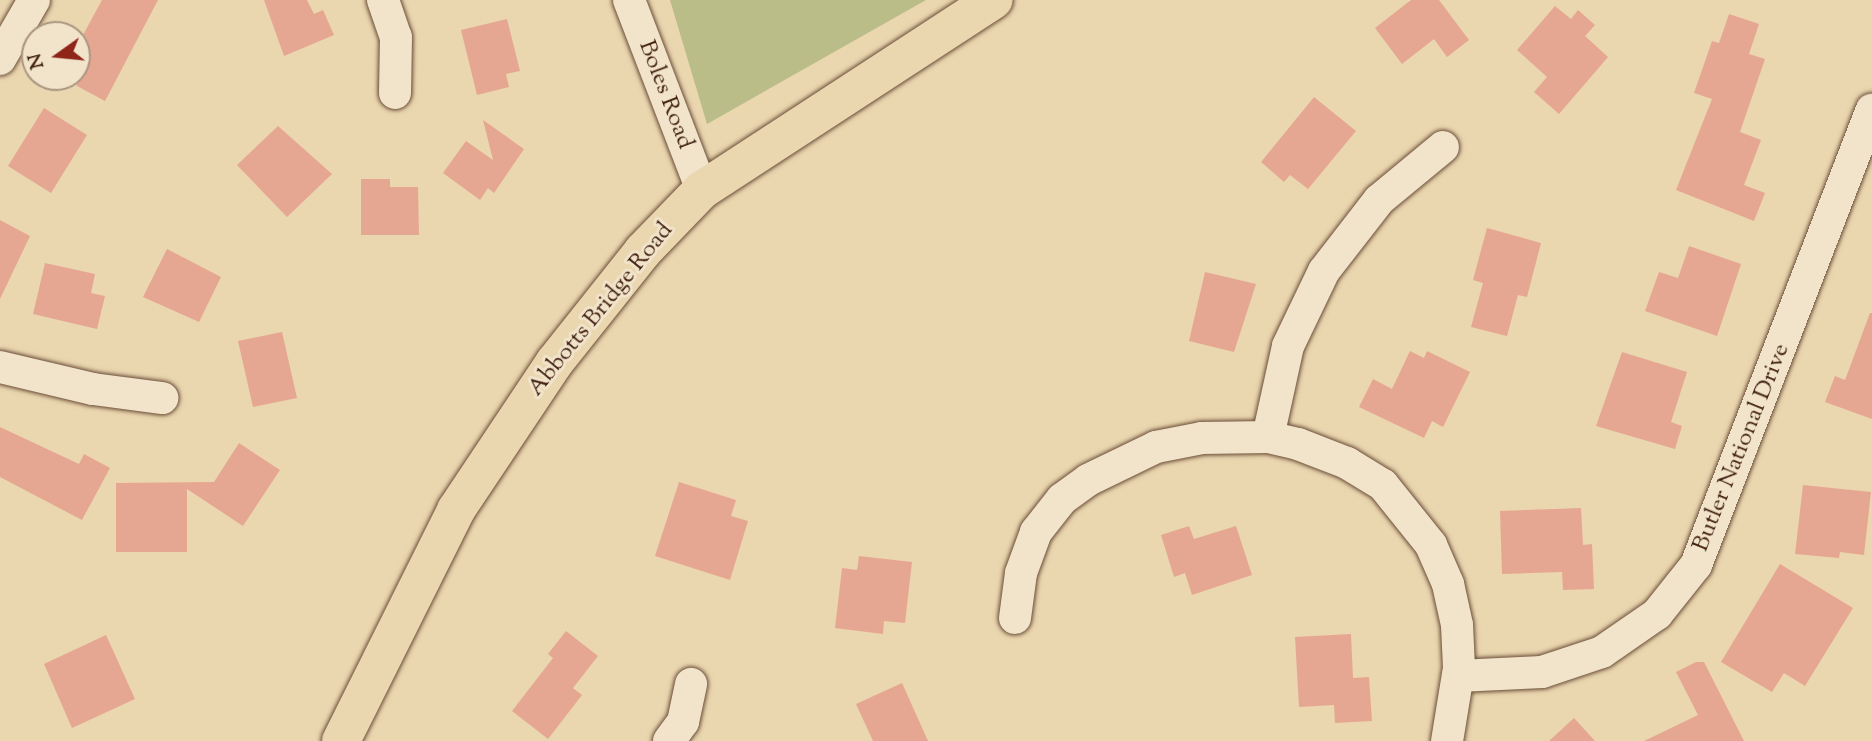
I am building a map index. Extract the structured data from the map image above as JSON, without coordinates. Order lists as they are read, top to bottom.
{
  "streets": {
    "main road": ["Abbotts Bridge Road"],
    "street": ["Boles Road", "Butler National Drive"]
  },
  "crossings": [
    ["Boles Road", "Abbotts Bridge Road"]
  ],
  "north": "left"
}
